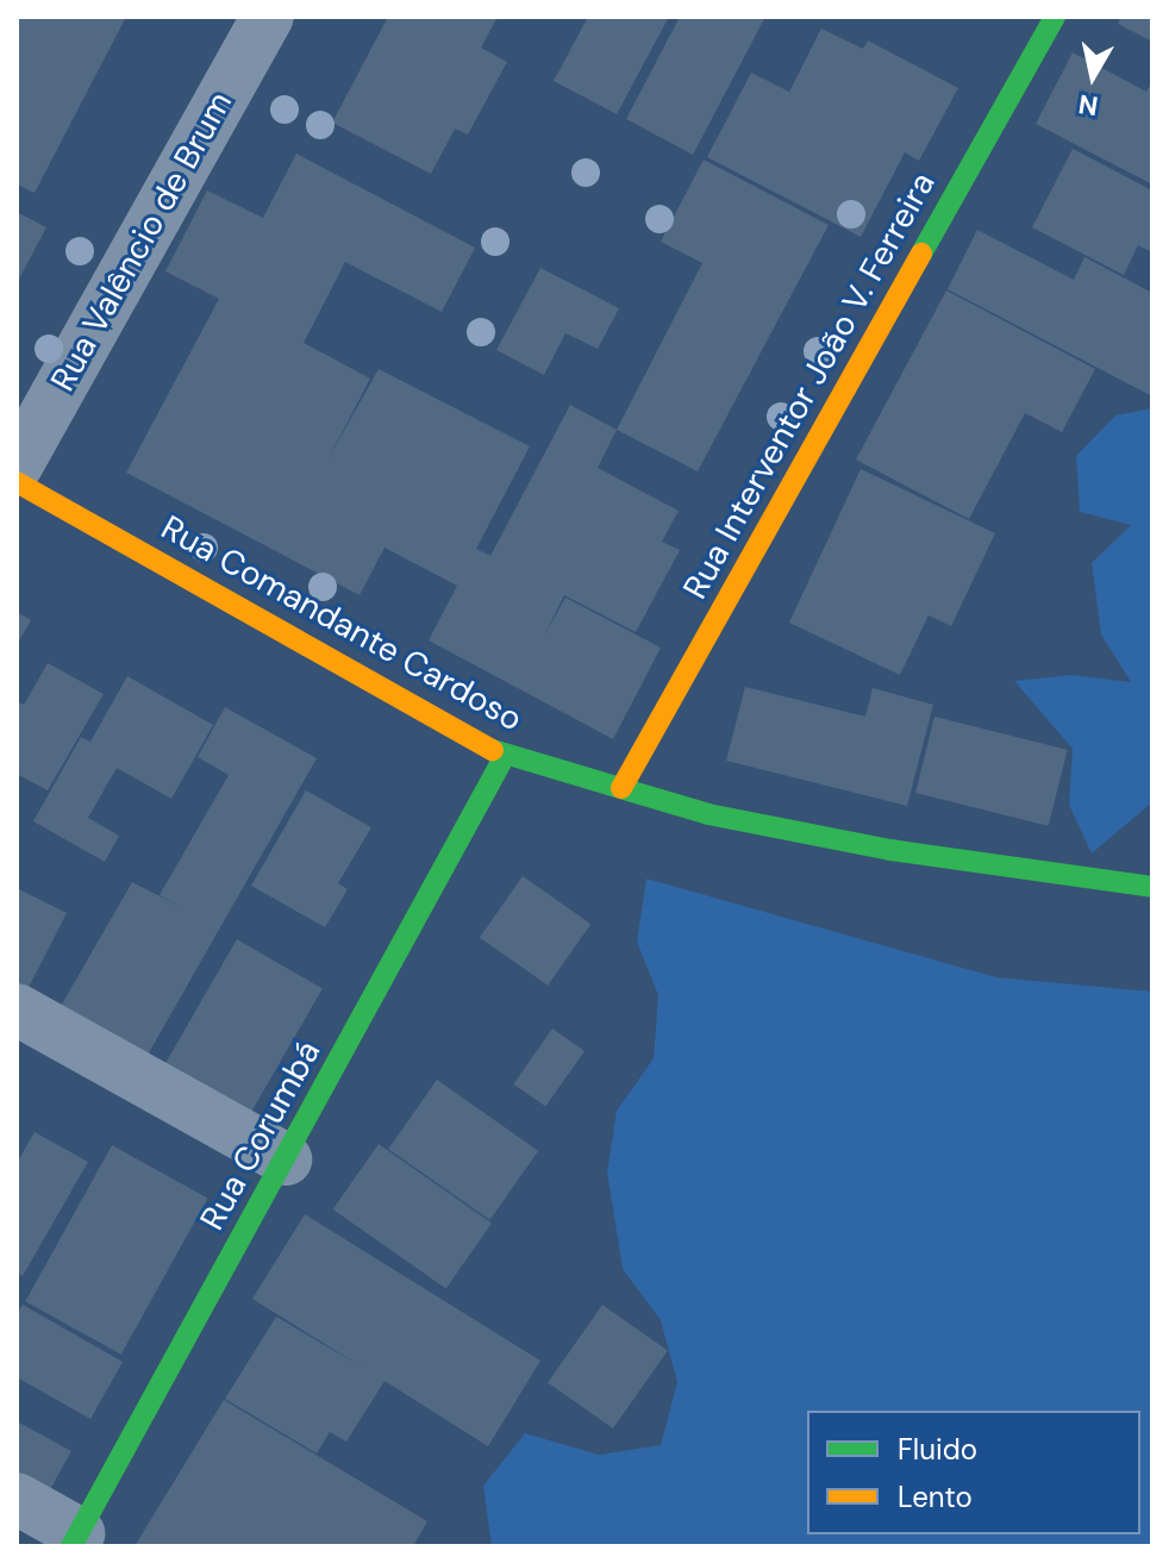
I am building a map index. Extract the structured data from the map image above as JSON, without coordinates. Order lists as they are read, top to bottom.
{
  "streets": {
    "street": [
      "Rua Valêncio de Brum",
      "Rua Interventor João V. Ferreira",
      "Rua Comandante Cardoso",
      "Rua Corumbá"
    ]
  },
  "crossings": [
    ["Rua Interventor João V. Ferreira", "Rua Comandante Cardoso"],
    ["Rua Comandante Cardoso", "Rua Corumbá"]
  ],
  "legend": ["Fluido", "Lento"],
  "north": "bottom"
}
